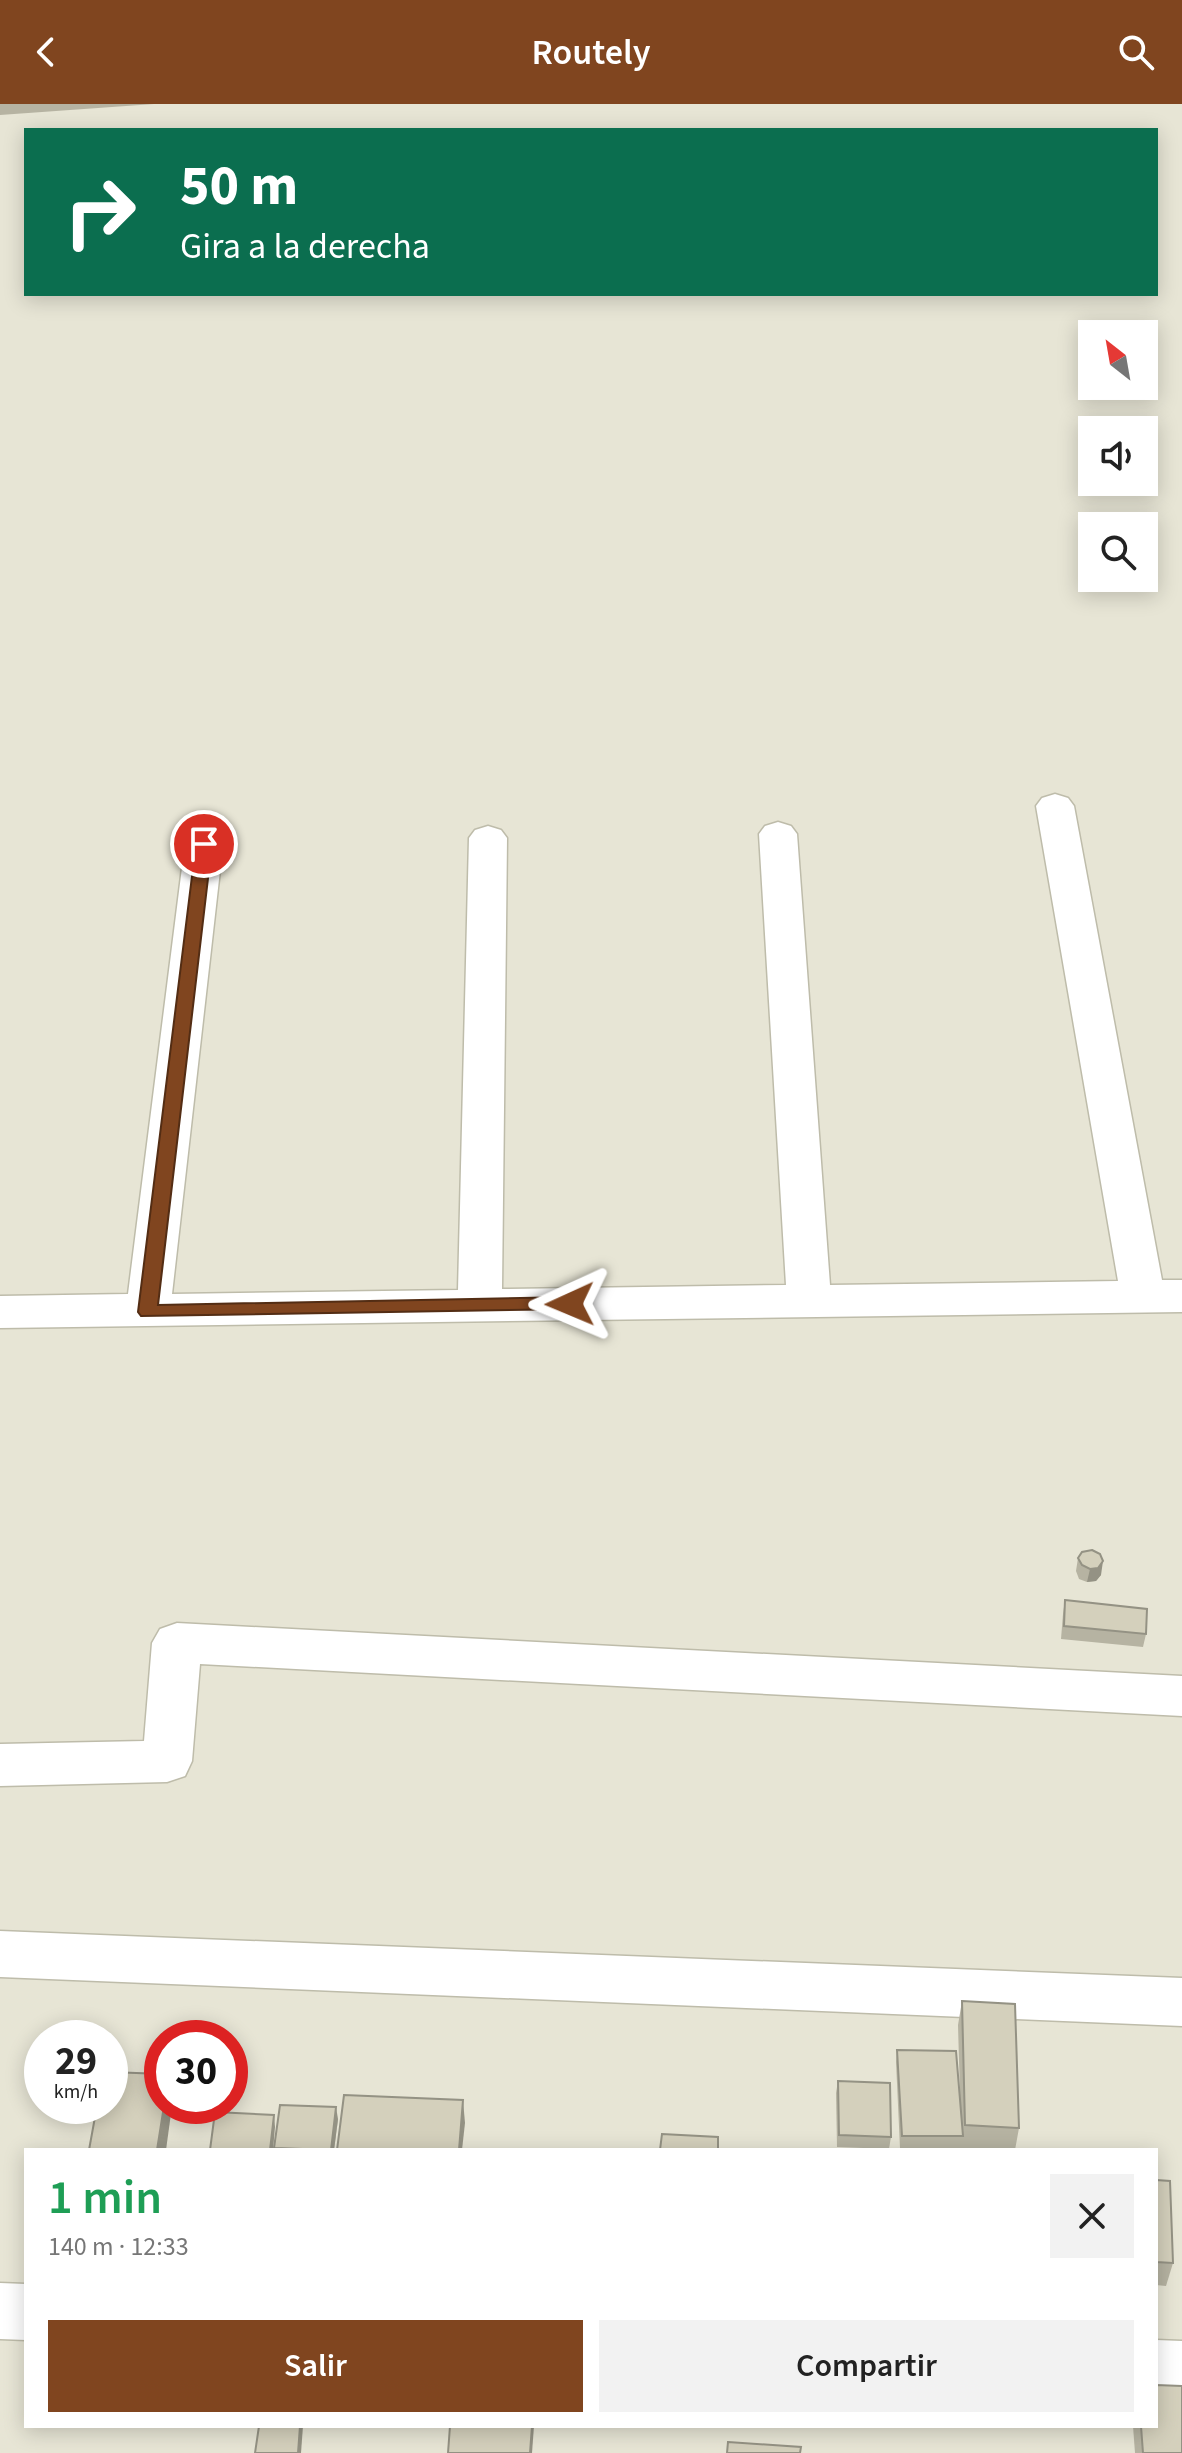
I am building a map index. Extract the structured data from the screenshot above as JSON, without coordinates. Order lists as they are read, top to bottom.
{
  "north": "top left",
  "page": {
    "header": "Routely",
    "turn": ["50 m", "Gira a la derecha"],
    "speed": "29 km/h",
    "limit": "30",
    "heading": ["1 min", "140 m · 12:33"],
    "buttons": ["Salir", "Compartir"]
  }
}
